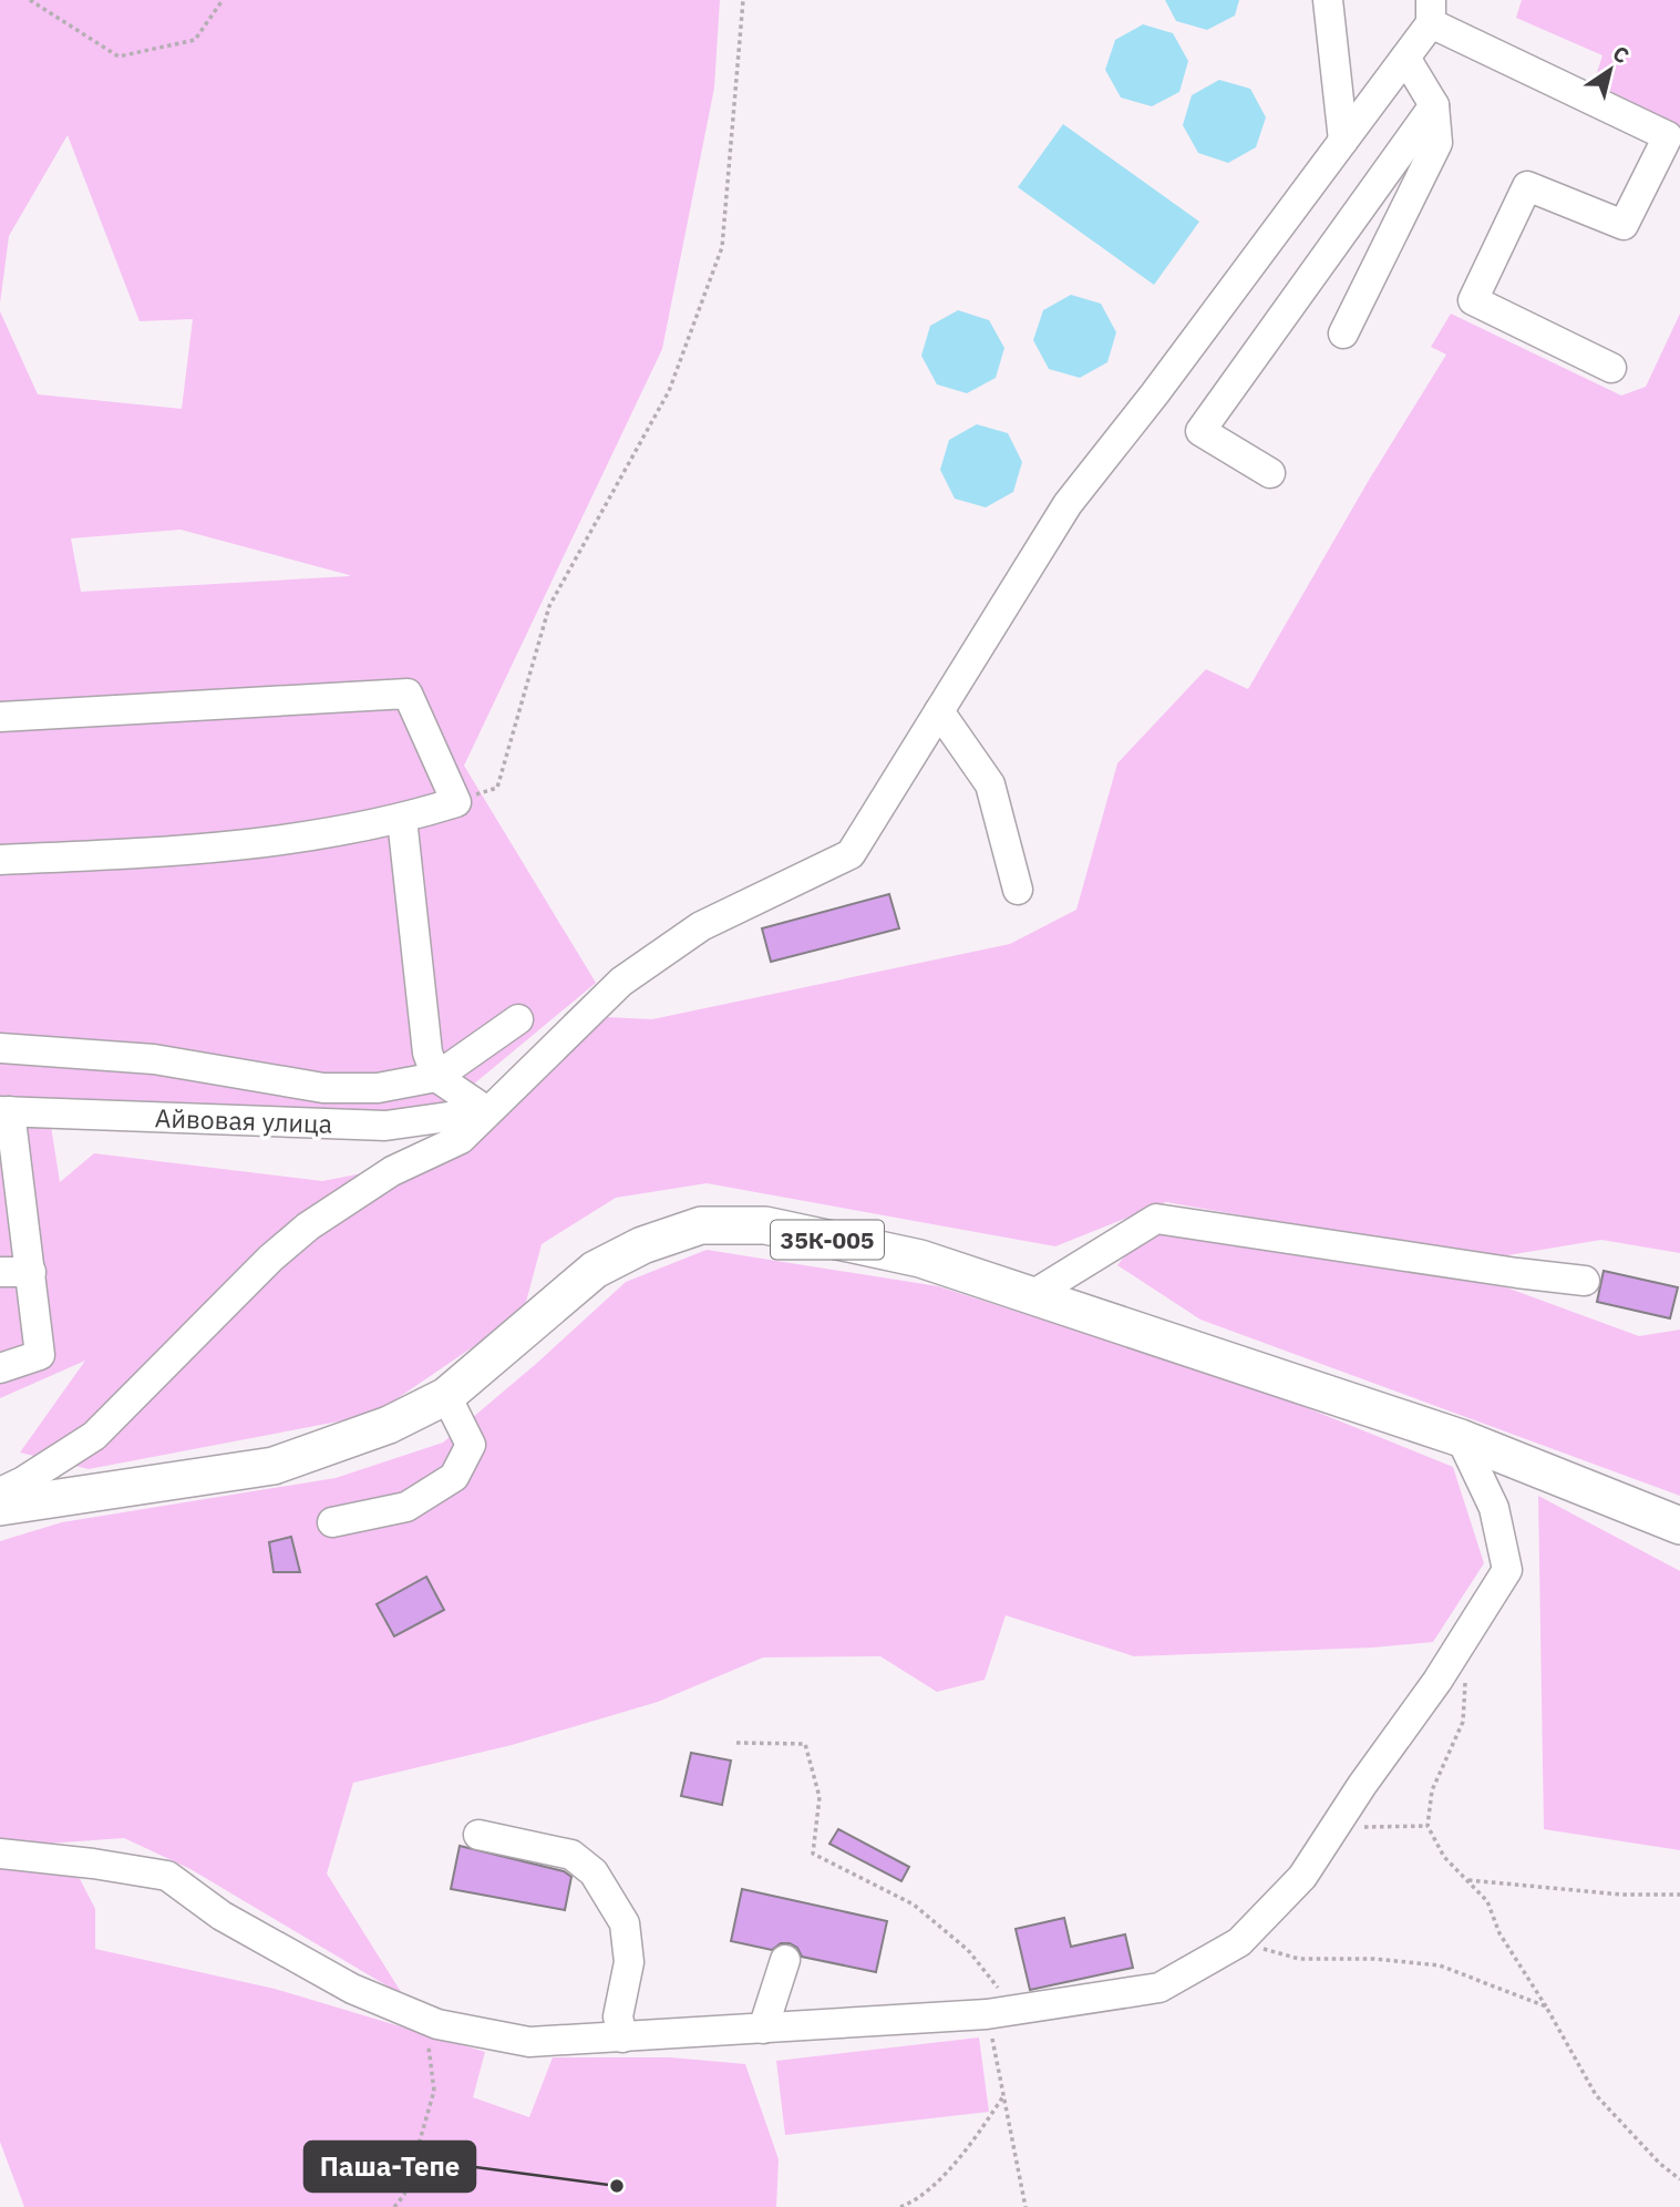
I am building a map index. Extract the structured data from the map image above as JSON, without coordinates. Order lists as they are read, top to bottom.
{
  "streets": {
    "main road": ["35К-005"],
    "street": ["Айвовая улица"]
  },
  "places": ["Паша-Тепе"],
  "north": "top right"
}
